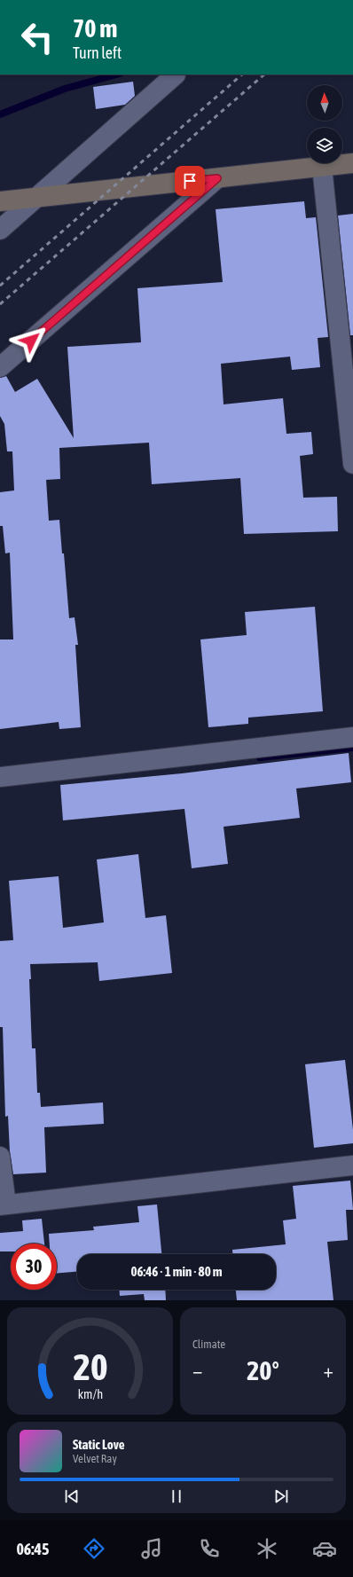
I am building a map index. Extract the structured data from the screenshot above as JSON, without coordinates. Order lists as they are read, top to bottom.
{
  "north": "top",
  "page": {
    "turn": ["70 m", "Turn left"],
    "limit": "30",
    "trip": "06:46 · 1 min · 80 m",
    "tile": "Climate",
    "heat": ["−", "20°", "+"],
    "song": ["Static Love", "Velvet Ray"],
    "tabs": "06:45",
    "gauge": ["20", "km/h"]
  }
}
